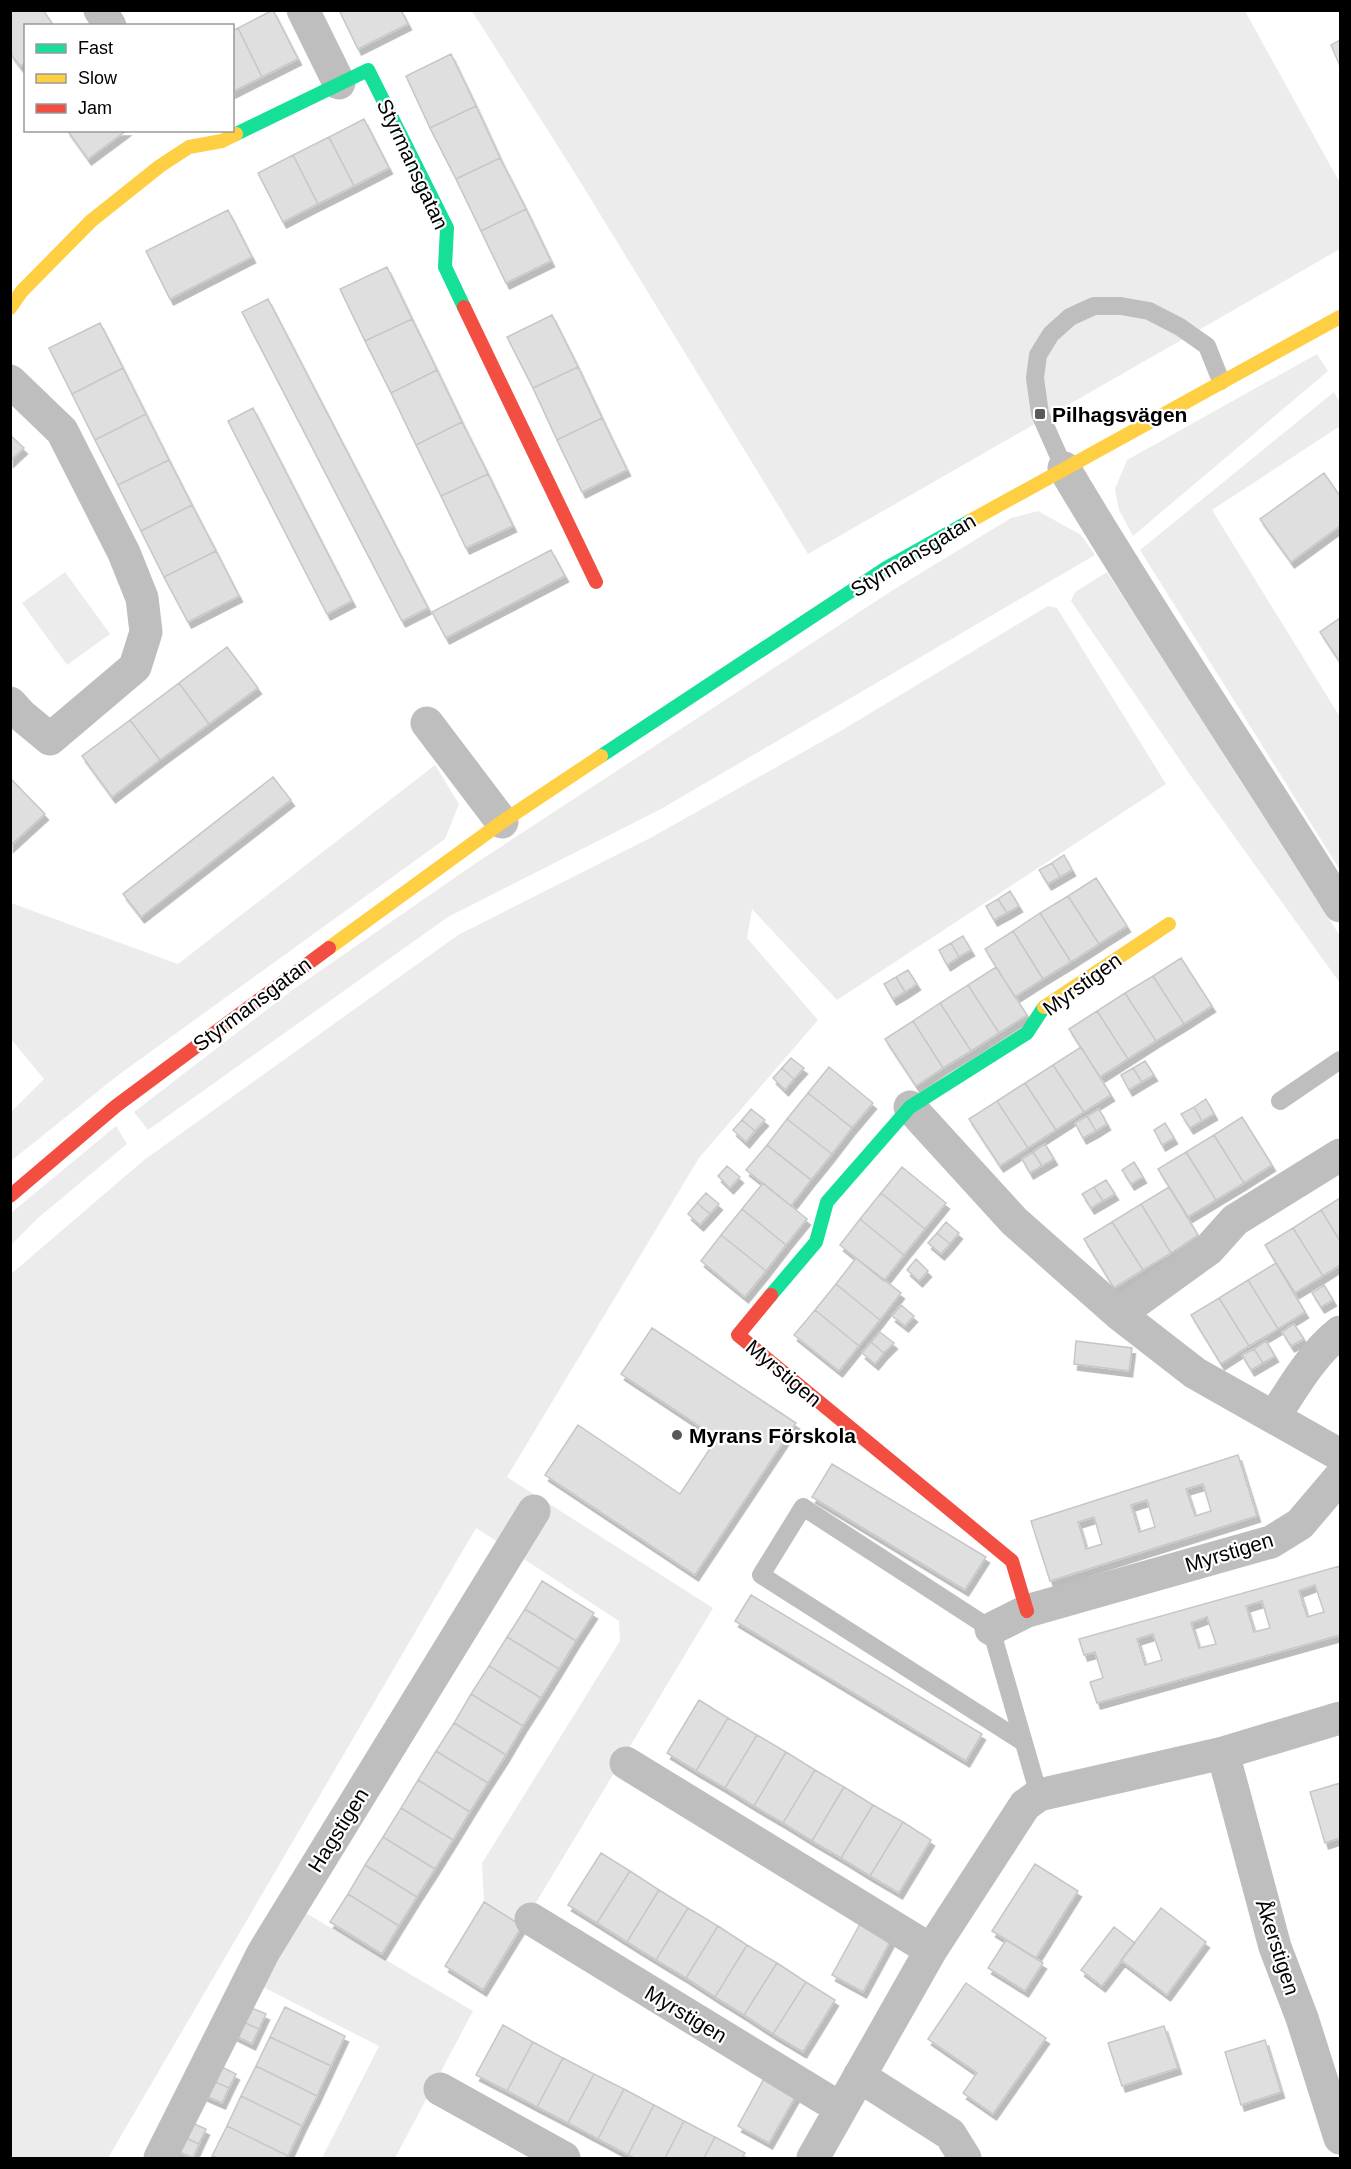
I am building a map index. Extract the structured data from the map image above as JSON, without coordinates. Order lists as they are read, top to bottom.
{
  "streets": {
    "street": [
      "Styrmansgatan",
      "Myrstigen",
      "Hagstigen",
      "Åkerstigen"
    ]
  },
  "places": {
    "transit": ["Pilhagsvägen"],
    "other": ["Myrans Förskola"]
  },
  "legend": ["Fast", "Slow", "Jam"]
}
